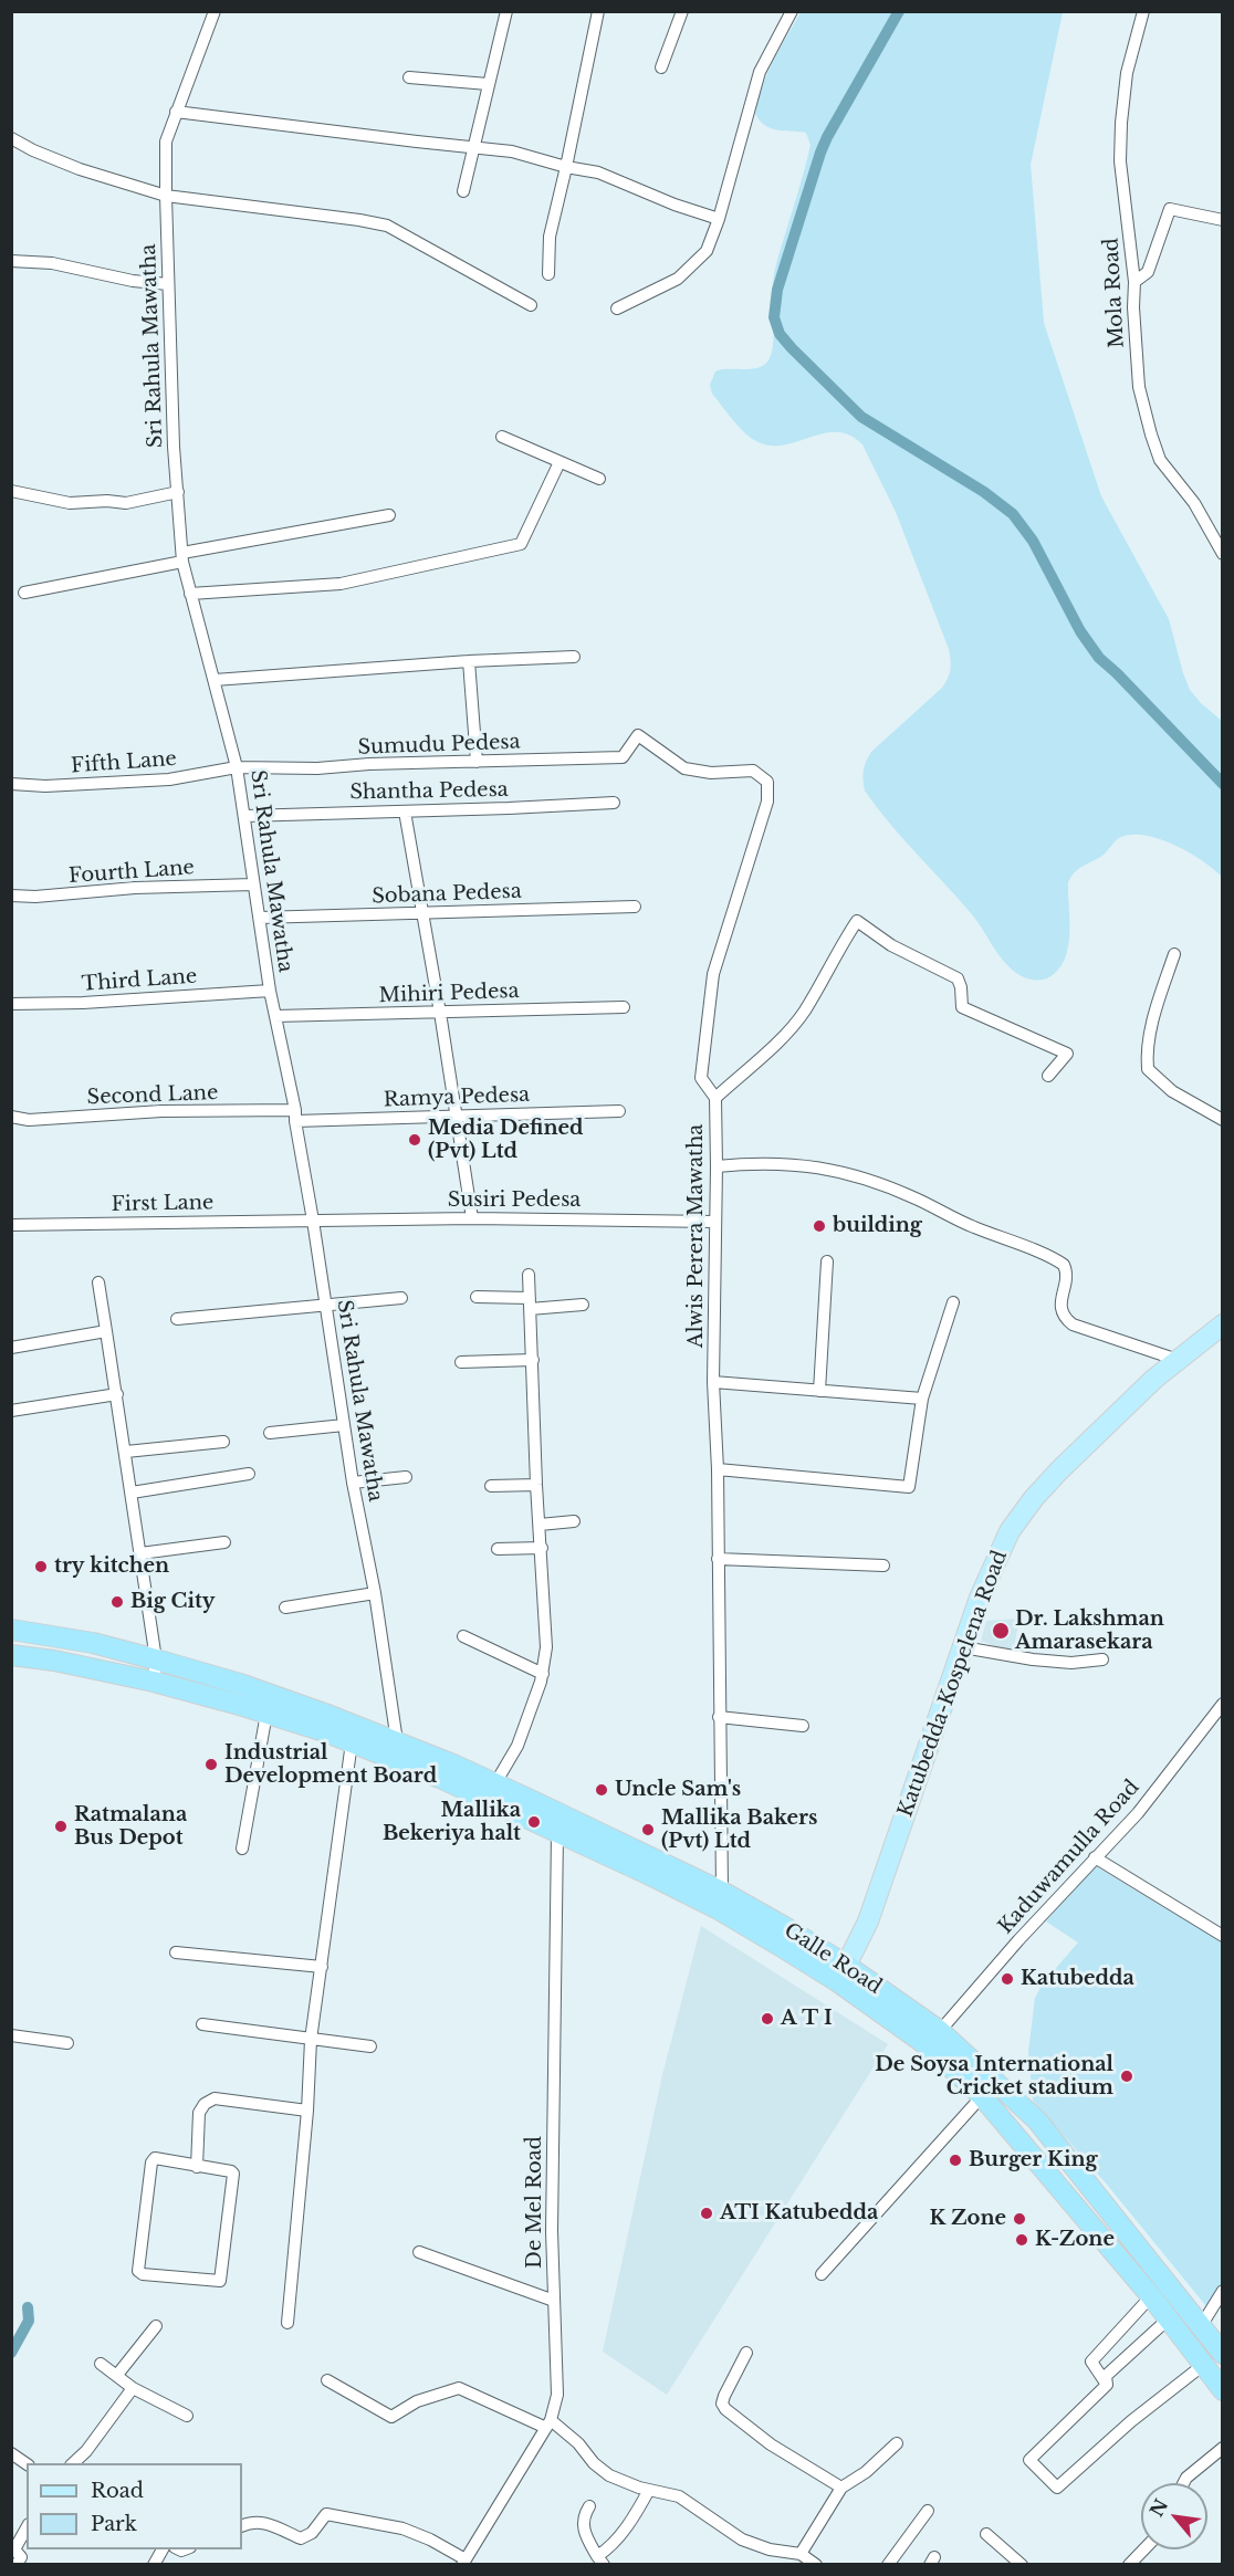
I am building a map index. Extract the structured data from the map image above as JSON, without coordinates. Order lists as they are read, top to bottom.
{
  "streets": {
    "highway": ["Galle Road"],
    "main road": ["Katubedda-Kospelena Road"],
    "street": [
      "Mola Road",
      "Sri Rahula Mawatha",
      "Sumudu Pedesa",
      "Fifth Lane",
      "Shantha Pedesa",
      "Fourth Lane",
      "Sobana Pedesa",
      "Third Lane",
      "Mihiri Pedesa",
      "Second Lane",
      "Ramya Pedesa",
      "Susiri Pedesa",
      "First Lane",
      "Alwis Perera Mawatha",
      "Kaduwamulla Road",
      "De Mel Road"
    ]
  },
  "crossings": [
    ["Sri Rahula Mawatha", "Sumudu Pedesa"],
    ["Sri Rahula Mawatha", "Fifth Lane"],
    ["Sri Rahula Mawatha", "Shantha Pedesa"],
    ["Sri Rahula Mawatha", "Fourth Lane"],
    ["Sri Rahula Mawatha", "Sobana Pedesa"],
    ["Sri Rahula Mawatha", "Third Lane"],
    ["Sri Rahula Mawatha", "Mihiri Pedesa"],
    ["Sri Rahula Mawatha", "Second Lane"],
    ["Sri Rahula Mawatha", "Ramya Pedesa"],
    ["Sri Rahula Mawatha", "Susiri Pedesa"],
    ["Sri Rahula Mawatha", "First Lane"],
    ["Sri Rahula Mawatha", "Galle Road"],
    ["Sumudu Pedesa", "Fifth Lane"],
    ["Sumudu Pedesa", "Alwis Perera Mawatha"],
    ["Second Lane", "Ramya Pedesa"],
    ["Susiri Pedesa", "First Lane"],
    ["Susiri Pedesa", "Alwis Perera Mawatha"],
    ["Alwis Perera Mawatha", "Galle Road"],
    ["Katubedda-Kospelena Road", "Galle Road"],
    ["Kaduwamulla Road", "Galle Road"],
    ["Galle Road", "De Mel Road"]
  ],
  "places": [
    "Media Defined (Pvt) Ltd",
    "building",
    "try kitchen",
    "Big City",
    "Dr. Lakshman Amarasekara",
    "Industrial Development Board",
    "Uncle Sam's",
    "Mallika Bekeriya halt",
    "Ratmalana Bus Depot",
    "Mallika Bakers (Pvt) Ltd",
    "Katubedda",
    "A T I",
    "De Soysa International Cricket stadium",
    "Burger King",
    "ATI Katubedda",
    "K Zone",
    "K-Zone"
  ],
  "legend": ["Road", "Park"],
  "north": "top left"
}
